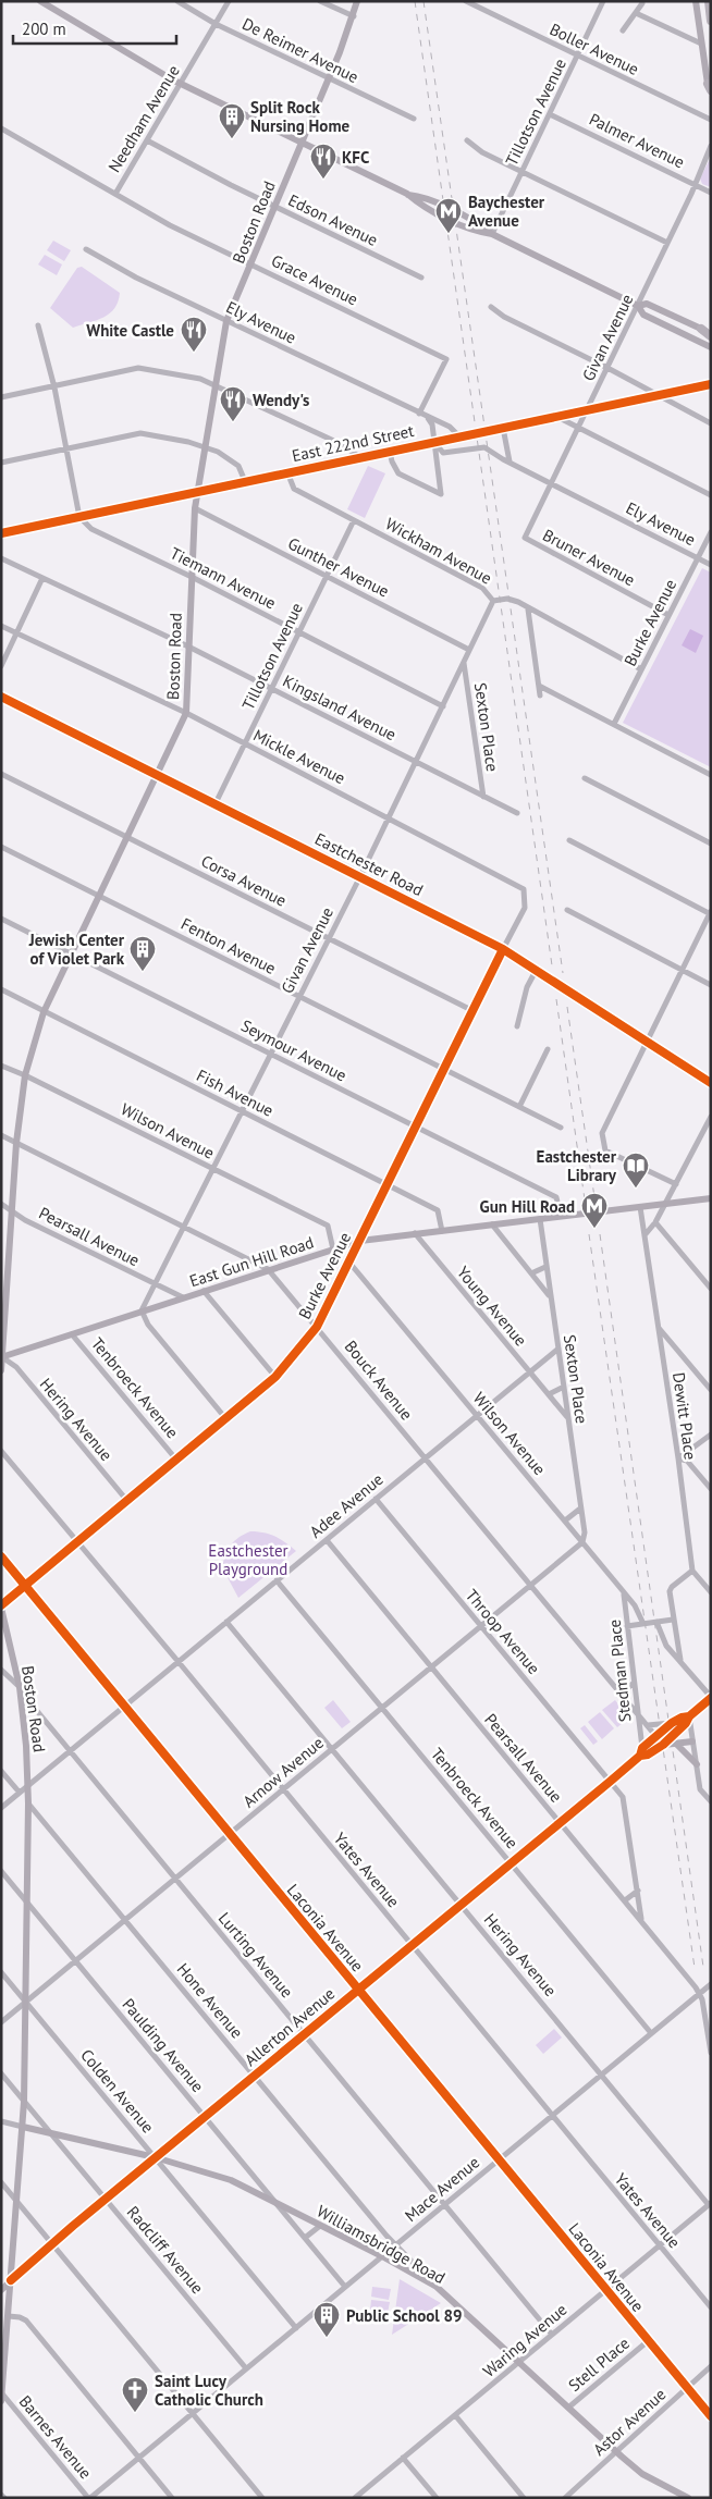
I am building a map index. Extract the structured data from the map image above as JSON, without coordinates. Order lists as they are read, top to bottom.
{
  "streets": {
    "main road": [
      "Boston Road",
      "Burke Avenue",
      "Eastchester Road",
      "East Gun Hill Road",
      "Allerton Avenue",
      "Williamsbridge Road"
    ],
    "street": [
      "Boller Avenue",
      "De Reimer Avenue",
      "Tillotson Avenue",
      "Needham Avenue",
      "Palmer Avenue",
      "Edson Avenue",
      "Grace Avenue",
      "Ely Avenue",
      "Givan Avenue",
      "East 222nd Street",
      "Wickham Avenue",
      "Bruner Avenue",
      "Gunther Avenue",
      "Tiemann Avenue",
      "Kingsland Avenue",
      "Sexton Place",
      "Mickle Avenue",
      "Corsa Avenue",
      "Fenton Avenue",
      "Seymour Avenue",
      "Fish Avenue",
      "Wilson Avenue",
      "Pearsall Avenue",
      "Young Avenue",
      "Bouck Avenue",
      "Tenbroeck Avenue",
      "Dewitt Place",
      "Hering Avenue",
      "Adee Avenue",
      "Throop Avenue",
      "Stedman Place",
      "Arnow Avenue",
      "Yates Avenue",
      "Laconia Avenue",
      "Lurting Avenue",
      "Hone Avenue",
      "Paulding Avenue",
      "Colden Avenue",
      "Mace Avenue",
      "Radcliff Avenue",
      "Waring Avenue",
      "Stell Place",
      "Astor Avenue",
      "Barnes Avenue"
    ]
  },
  "crossings": [
    ["Boller Avenue", "Tillotson Avenue"],
    ["De Reimer Avenue", "Needham Avenue"],
    ["De Reimer Avenue", "Boston Road"],
    ["Tillotson Avenue", "Palmer Avenue"],
    ["Tillotson Avenue", "Wickham Avenue"],
    ["Tillotson Avenue", "Gunther Avenue"],
    ["Tillotson Avenue", "Tiemann Avenue"],
    ["Tillotson Avenue", "Kingsland Avenue"],
    ["Tillotson Avenue", "Mickle Avenue"],
    ["Tillotson Avenue", "Eastchester Road"],
    ["Needham Avenue", "Edson Avenue"],
    ["Needham Avenue", "Grace Avenue"],
    ["Palmer Avenue", "Givan Avenue"],
    ["Edson Avenue", "Boston Road"],
    ["Boston Road", "Grace Avenue"],
    ["Boston Road", "Ely Avenue"],
    ["Boston Road", "East 222nd Street"],
    ["Boston Road", "Gunther Avenue"],
    ["Boston Road", "Tiemann Avenue"],
    ["Boston Road", "Burke Avenue"],
    ["Boston Road", "Kingsland Avenue"],
    ["Boston Road", "Mickle Avenue"],
    ["Boston Road", "Eastchester Road"],
    ["Boston Road", "Corsa Avenue"],
    ["Boston Road", "Fenton Avenue"],
    ["Boston Road", "Seymour Avenue"],
    ["Boston Road", "Fish Avenue"],
    ["Boston Road", "Wilson Avenue"],
    ["Boston Road", "Pearsall Avenue"],
    ["Boston Road", "East Gun Hill Road"],
    ["Boston Road", "Bouck Avenue"],
    ["Boston Road", "Hering Avenue"],
    ["Boston Road", "Adee Avenue"],
    ["Boston Road", "Arnow Avenue"],
    ["Boston Road", "Lurting Avenue"],
    ["Boston Road", "Hone Avenue"],
    ["Boston Road", "Allerton Avenue"],
    ["Boston Road", "Paulding Avenue"],
    ["Boston Road", "Colden Avenue"],
    ["Boston Road", "Williamsbridge Road"],
    ["Boston Road", "Radcliff Avenue"],
    ["Boston Road", "Barnes Avenue"],
    ["Grace Avenue", "Ely Avenue"],
    ["Ely Avenue", "Givan Avenue"],
    ["Ely Avenue", "East 222nd Street"],
    ["Ely Avenue", "Burke Avenue"],
    ["Givan Avenue", "East 222nd Street"],
    ["Givan Avenue", "Wickham Avenue"],
    ["Givan Avenue", "Bruner Avenue"],
    ["Givan Avenue", "Gunther Avenue"],
    ["Givan Avenue", "Tiemann Avenue"],
    ["Givan Avenue", "Kingsland Avenue"],
    ["Givan Avenue", "Sexton Place"],
    ["Givan Avenue", "Mickle Avenue"],
    ["Givan Avenue", "Eastchester Road"],
    ["Givan Avenue", "Corsa Avenue"],
    ["Givan Avenue", "Fenton Avenue"],
    ["Givan Avenue", "Seymour Avenue"],
    ["Givan Avenue", "Fish Avenue"],
    ["Givan Avenue", "Wilson Avenue"],
    ["Givan Avenue", "Pearsall Avenue"],
    ["Givan Avenue", "East Gun Hill Road"],
    ["Givan Avenue", "Bouck Avenue"],
    ["East 222nd Street", "Wickham Avenue"],
    ["East 222nd Street", "Tiemann Avenue"],
    ["Wickham Avenue", "Burke Avenue"],
    ["Bruner Avenue", "Burke Avenue"],
    ["Burke Avenue", "Mickle Avenue"],
    ["Burke Avenue", "Eastchester Road"],
    ["Burke Avenue", "Corsa Avenue"],
    ["Burke Avenue", "Fenton Avenue"],
    ["Burke Avenue", "Seymour Avenue"],
    ["Burke Avenue", "Fish Avenue"],
    ["Burke Avenue", "Wilson Avenue"],
    ["Burke Avenue", "East Gun Hill Road"],
    ["Burke Avenue", "Bouck Avenue"],
    ["Burke Avenue", "Tenbroeck Avenue"],
    ["Burke Avenue", "Hering Avenue"],
    ["Burke Avenue", "Yates Avenue"],
    ["Burke Avenue", "Laconia Avenue"],
    ["Kingsland Avenue", "Sexton Place"],
    ["Sexton Place", "Wilson Avenue"],
    ["Sexton Place", "East Gun Hill Road"],
    ["Sexton Place", "Young Avenue"],
    ["Sexton Place", "Adee Avenue"],
    ["Sexton Place", "Arnow Avenue"],
    ["Seymour Avenue", "East Gun Hill Road"],
    ["Fish Avenue", "East Gun Hill Road"],
    ["Wilson Avenue", "East Gun Hill Road"],
    ["Wilson Avenue", "Adee Avenue"],
    ["Wilson Avenue", "Stedman Place"],
    ["Wilson Avenue", "Arnow Avenue"],
    ["Pearsall Avenue", "East Gun Hill Road"],
    ["Pearsall Avenue", "Adee Avenue"],
    ["Pearsall Avenue", "Arnow Avenue"],
    ["Pearsall Avenue", "Allerton Avenue"],
    ["Pearsall Avenue", "Mace Avenue"],
    ["East Gun Hill Road", "Young Avenue"],
    ["East Gun Hill Road", "Bouck Avenue"],
    ["East Gun Hill Road", "Tenbroeck Avenue"],
    ["East Gun Hill Road", "Dewitt Place"],
    ["East Gun Hill Road", "Hering Avenue"],
    ["Young Avenue", "Adee Avenue"],
    ["Bouck Avenue", "Adee Avenue"],
    ["Bouck Avenue", "Stedman Place"],
    ["Bouck Avenue", "Arnow Avenue"],
    ["Bouck Avenue", "Allerton Avenue"],
    ["Tenbroeck Avenue", "Adee Avenue"],
    ["Tenbroeck Avenue", "Arnow Avenue"],
    ["Tenbroeck Avenue", "Allerton Avenue"],
    ["Tenbroeck Avenue", "Mace Avenue"],
    ["Hering Avenue", "Adee Avenue"],
    ["Hering Avenue", "Arnow Avenue"],
    ["Hering Avenue", "Allerton Avenue"],
    ["Hering Avenue", "Mace Avenue"],
    ["Hering Avenue", "Waring Avenue"],
    ["Adee Avenue", "Throop Avenue"],
    ["Adee Avenue", "Yates Avenue"],
    ["Adee Avenue", "Laconia Avenue"],
    ["Adee Avenue", "Lurting Avenue"],
    ["Throop Avenue", "Arnow Avenue"],
    ["Throop Avenue", "Allerton Avenue"],
    ["Stedman Place", "Allerton Avenue"],
    ["Arnow Avenue", "Yates Avenue"],
    ["Arnow Avenue", "Laconia Avenue"],
    ["Arnow Avenue", "Lurting Avenue"],
    ["Arnow Avenue", "Hone Avenue"],
    ["Arnow Avenue", "Paulding Avenue"],
    ["Arnow Avenue", "Colden Avenue"],
    ["Yates Avenue", "Allerton Avenue"],
    ["Yates Avenue", "Mace Avenue"],
    ["Yates Avenue", "Waring Avenue"],
    ["Laconia Avenue", "Allerton Avenue"],
    ["Laconia Avenue", "Mace Avenue"],
    ["Laconia Avenue", "Waring Avenue"],
    ["Laconia Avenue", "Stell Place"],
    ["Laconia Avenue", "Astor Avenue"],
    ["Lurting Avenue", "Allerton Avenue"],
    ["Lurting Avenue", "Mace Avenue"],
    ["Lurting Avenue", "Waring Avenue"],
    ["Hone Avenue", "Allerton Avenue"],
    ["Hone Avenue", "Mace Avenue"],
    ["Hone Avenue", "Williamsbridge Road"],
    ["Allerton Avenue", "Paulding Avenue"],
    ["Allerton Avenue", "Colden Avenue"],
    ["Allerton Avenue", "Williamsbridge Road"],
    ["Allerton Avenue", "Radcliff Avenue"],
    ["Paulding Avenue", "Mace Avenue"],
    ["Paulding Avenue", "Williamsbridge Road"],
    ["Colden Avenue", "Mace Avenue"],
    ["Colden Avenue", "Williamsbridge Road"],
    ["Mace Avenue", "Williamsbridge Road"],
    ["Mace Avenue", "Radcliff Avenue"],
    ["Mace Avenue", "Barnes Avenue"],
    ["Williamsbridge Road", "Radcliff Avenue"],
    ["Williamsbridge Road", "Waring Avenue"],
    ["Williamsbridge Road", "Stell Place"],
    ["Williamsbridge Road", "Astor Avenue"]
  ],
  "parks": ["Eastchester Playground"],
  "places": {
    "building": ["Split Rock Nursing Home", "Jewish Center of Violet Park", "Public School 89"],
    "restaurant": ["KFC", "White Castle", "Wendy's"],
    "metro station": ["Baychester Avenue", "Gun Hill Road"],
    "library": ["Eastchester Library"],
    "church": ["Saint Lucy Catholic Church"]
  },
  "scale_bar": "200 m"
}
